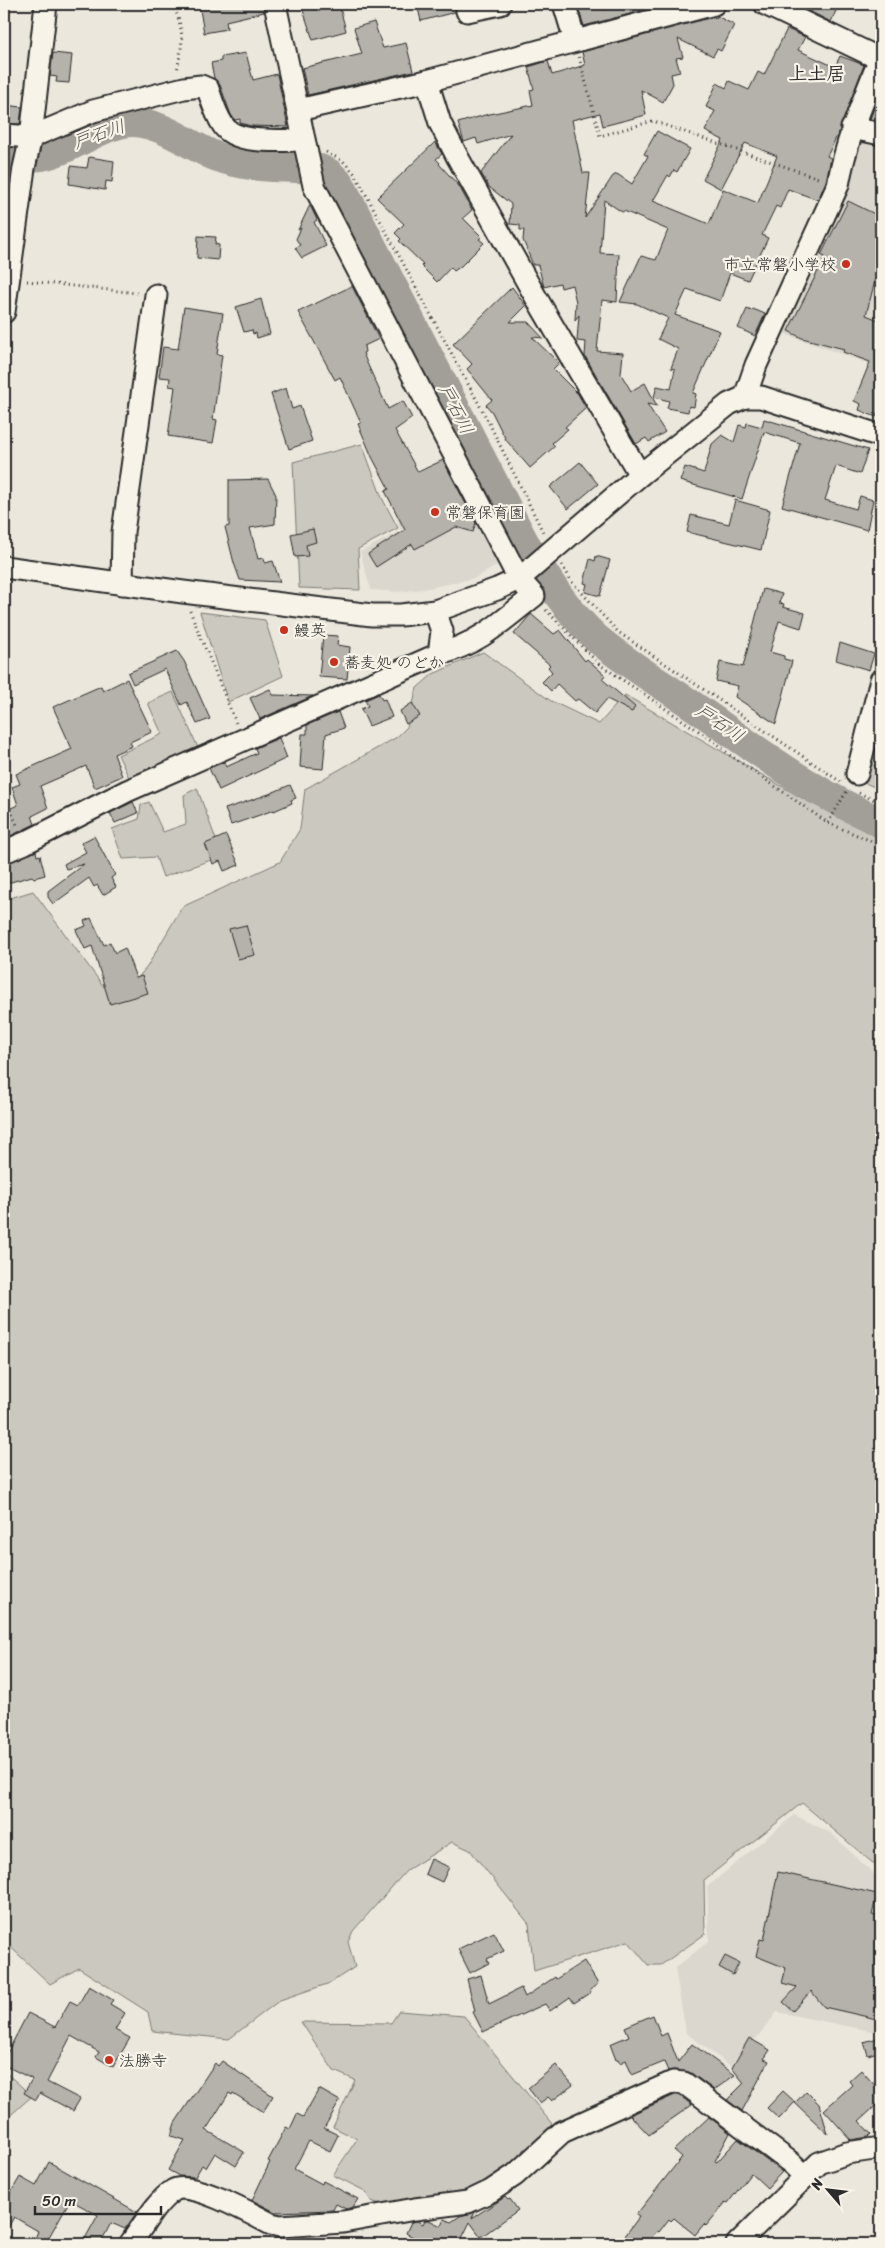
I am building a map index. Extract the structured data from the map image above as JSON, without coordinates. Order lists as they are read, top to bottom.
{
  "districts": ["上土居"],
  "water": ["戸石川"],
  "places": [
    "市立常磐小学校",
    "常磐保育園",
    "鰻英",
    "蕎麦処 のどか",
    "法勝寺"
  ],
  "scale_bar": "50 m",
  "north": "top left"
}
